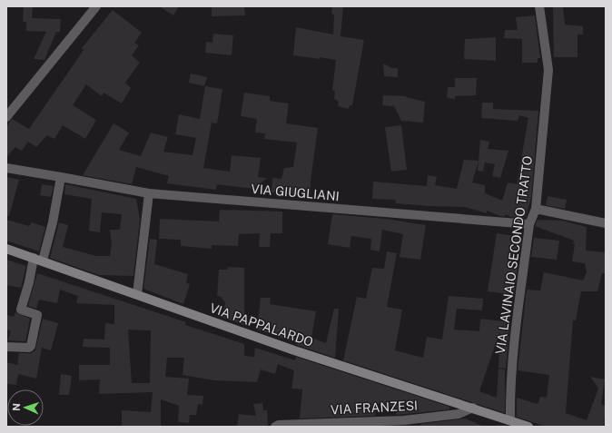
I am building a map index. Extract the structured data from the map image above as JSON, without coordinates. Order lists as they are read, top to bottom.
{
  "streets": {
    "main road": ["VIA PAPPALARDO"],
    "street": ["VIA GIUGLIANI", "VIA LAVINAIO SECONDO TRATTO", "VIA FRANZESI"]
  },
  "crossings": [
    ["VIA GIUGLIANI", "VIA LAVINAIO SECONDO TRATTO"],
    ["VIA LAVINAIO SECONDO TRATTO", "VIA PAPPALARDO"],
    ["VIA PAPPALARDO", "VIA FRANZESI"]
  ],
  "north": "left"
}
